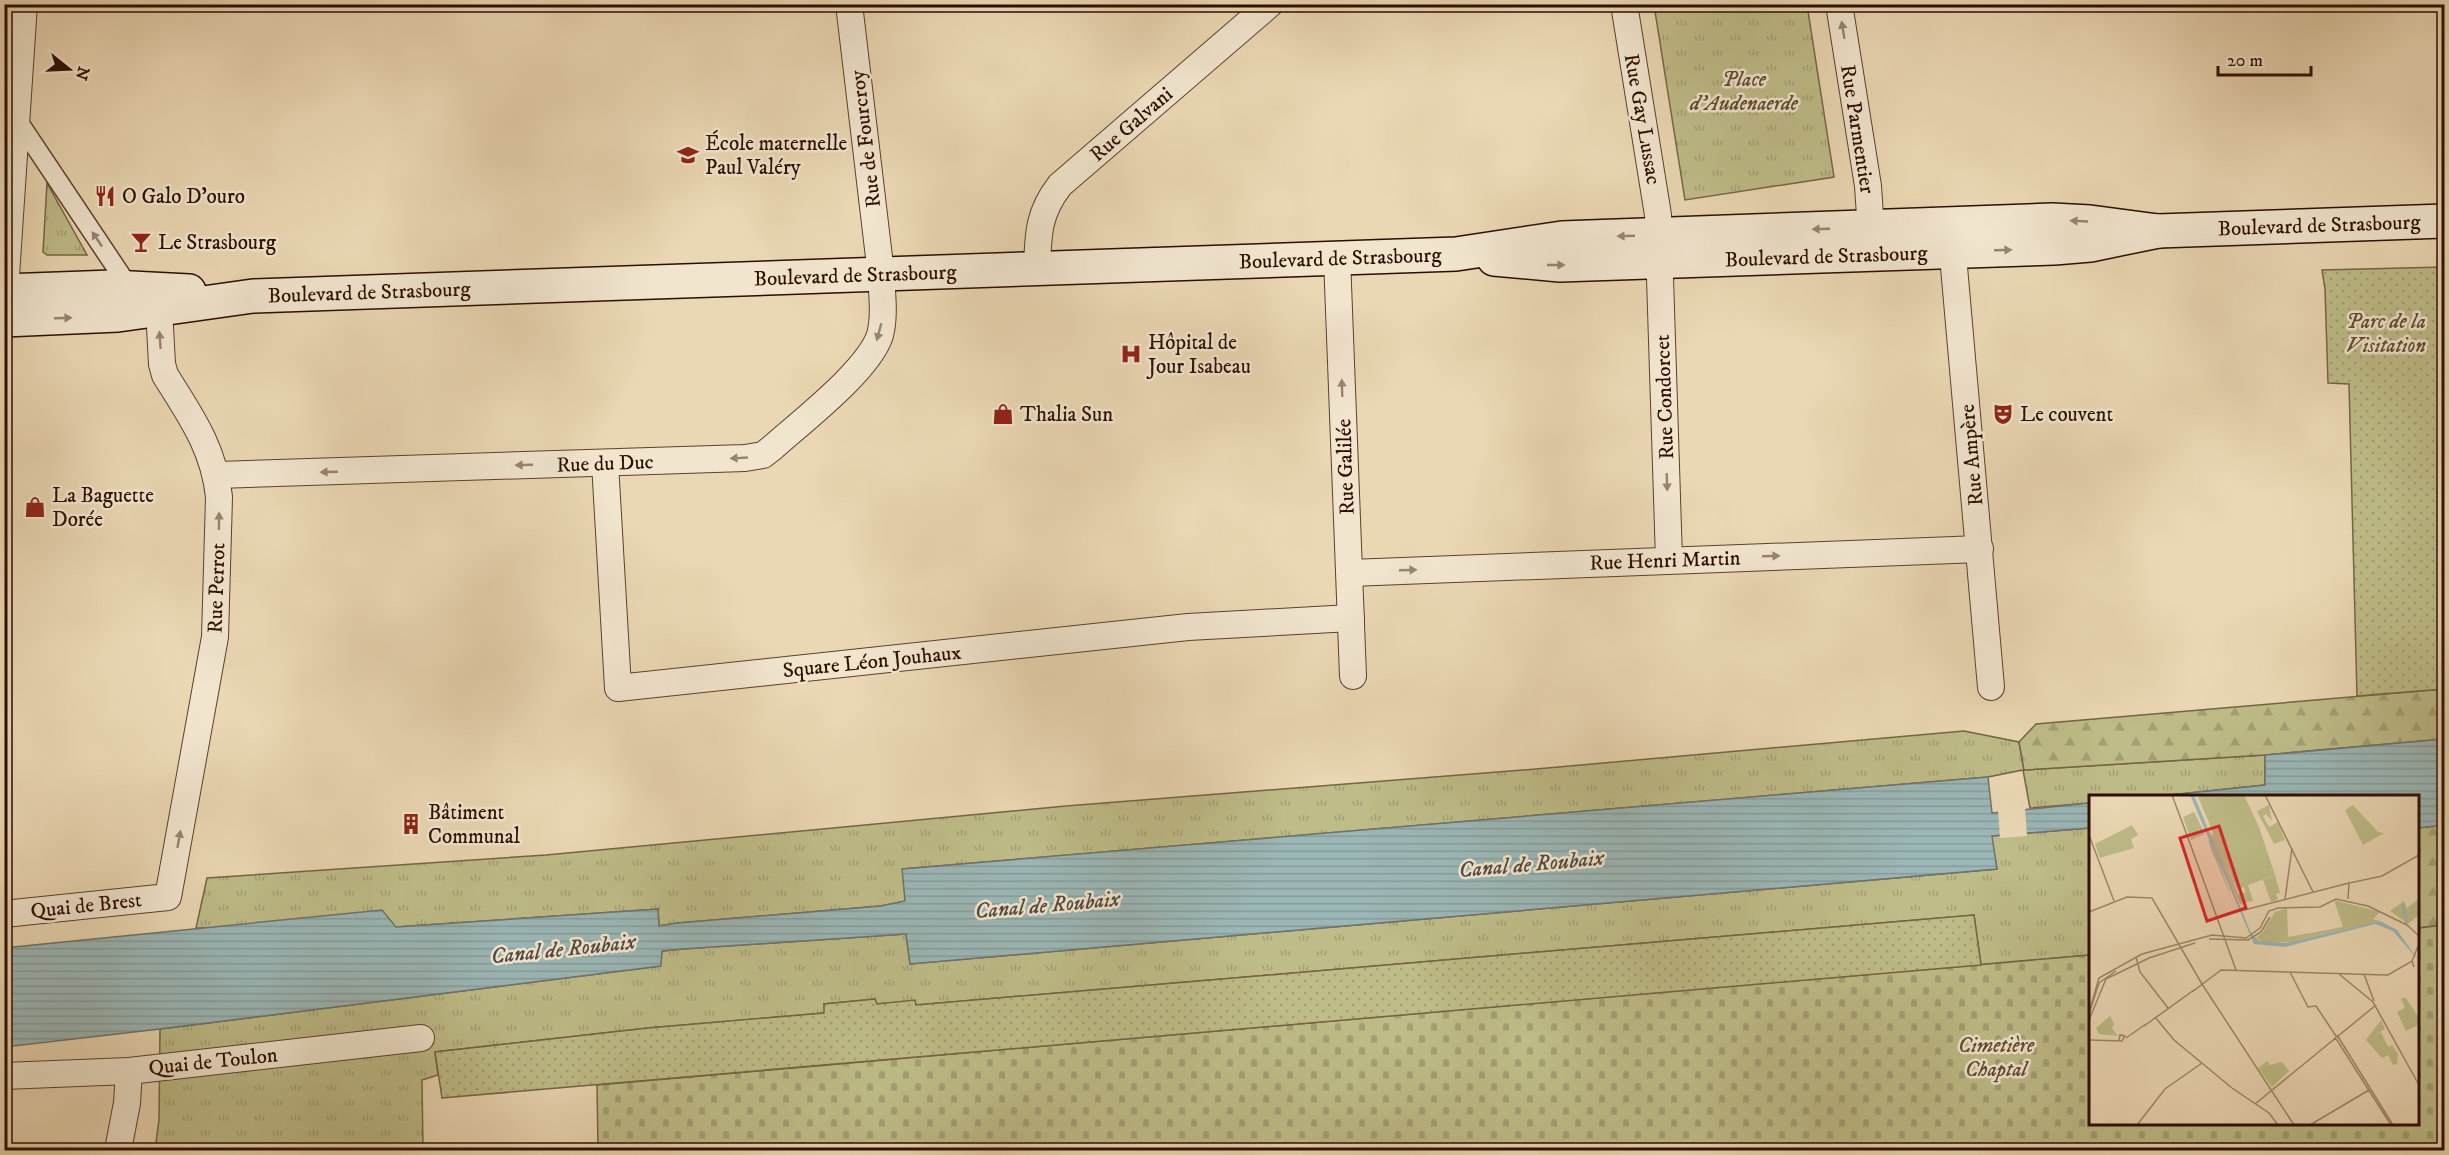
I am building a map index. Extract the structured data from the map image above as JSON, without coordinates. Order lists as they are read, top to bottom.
{
  "streets": {
    "main road": ["Boulevard de Strasbourg"],
    "street": [
      "Rue Gay Lussac",
      "Rue Galvani",
      "Rue Parmentier",
      "Rue de Fourcroy",
      "Rue Condorcet",
      "Rue Ampère",
      "Rue du Duc",
      "Rue Galilée",
      "Rue Henri Martin",
      "Rue Perrot",
      "Square Léon Jouhaux",
      "Quai de Brest",
      "Quai de Toulon"
    ]
  },
  "crossings": [
    ["Rue Gay Lussac", "Boulevard de Strasbourg"],
    ["Rue Gay Lussac", "Rue Condorcet"],
    ["Rue Galvani", "Boulevard de Strasbourg"],
    ["Rue Parmentier", "Boulevard de Strasbourg"],
    ["Rue de Fourcroy", "Boulevard de Strasbourg"],
    ["Rue de Fourcroy", "Rue du Duc"],
    ["Boulevard de Strasbourg", "Rue Condorcet"],
    ["Boulevard de Strasbourg", "Rue Ampère"],
    ["Boulevard de Strasbourg", "Rue du Duc"],
    ["Boulevard de Strasbourg", "Rue Galilée"],
    ["Boulevard de Strasbourg", "Rue Perrot"],
    ["Rue Condorcet", "Rue Henri Martin"],
    ["Rue Ampère", "Rue Henri Martin"],
    ["Rue du Duc", "Rue Perrot"],
    ["Rue du Duc", "Square Léon Jouhaux"],
    ["Rue Galilée", "Rue Henri Martin"],
    ["Rue Galilée", "Square Léon Jouhaux"],
    ["Rue Perrot", "Quai de Brest"]
  ],
  "one_way": [
    "Rue Parmentier",
    "Rue Condorcet",
    "Rue du Duc",
    "Rue Galilée",
    "Rue Henri Martin",
    "Rue Perrot"
  ],
  "water": ["Canal de Roubaix"],
  "parks": ["Place d'Audenaerde", "Parc de la Visitation", "Cimetière Chaptal"],
  "places": {
    "school or university": ["École maternelle Paul Valéry"],
    "restaurant": ["O Galo D'ouro"],
    "bar": ["Le Strasbourg"],
    "hospital": ["Hôpital de Jour Isabeau"],
    "shop": ["Thalia Sun", "La Baguette Dorée"],
    "theatre": ["Le couvent"],
    "building": ["Bâtiment Communal"]
  },
  "scale_bar": "20 m",
  "north": "right"
}
